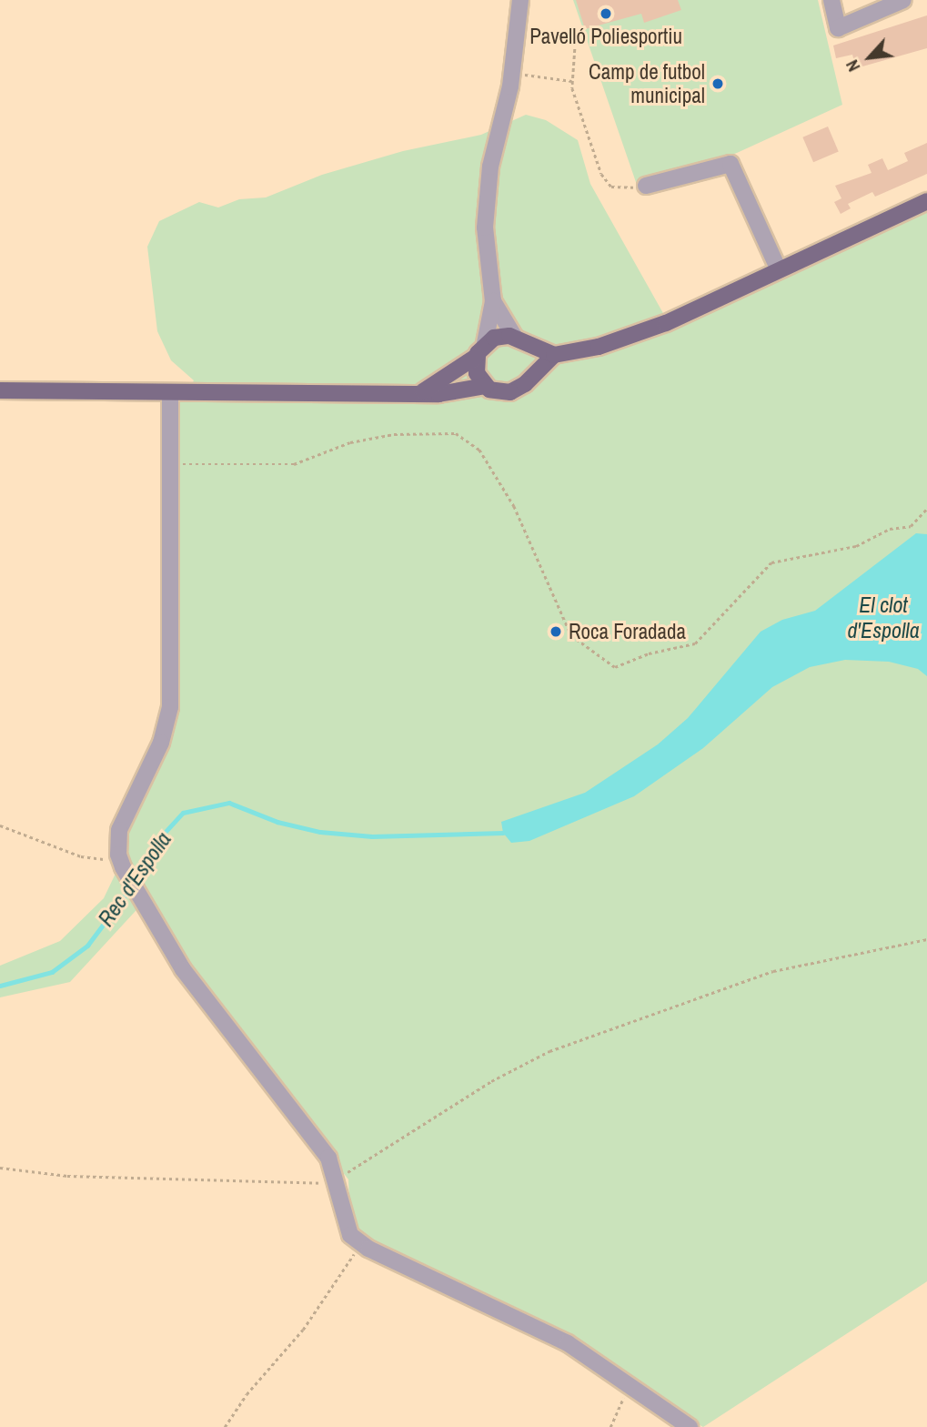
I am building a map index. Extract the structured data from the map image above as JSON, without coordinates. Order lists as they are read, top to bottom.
{
  "water": ["El clot d'Espolla", "Rec d'Espolla"],
  "places": ["Pavelló Poliesportiu", "Camp de futbol municipal", "Roca Foradada"],
  "north": "bottom left"
}
